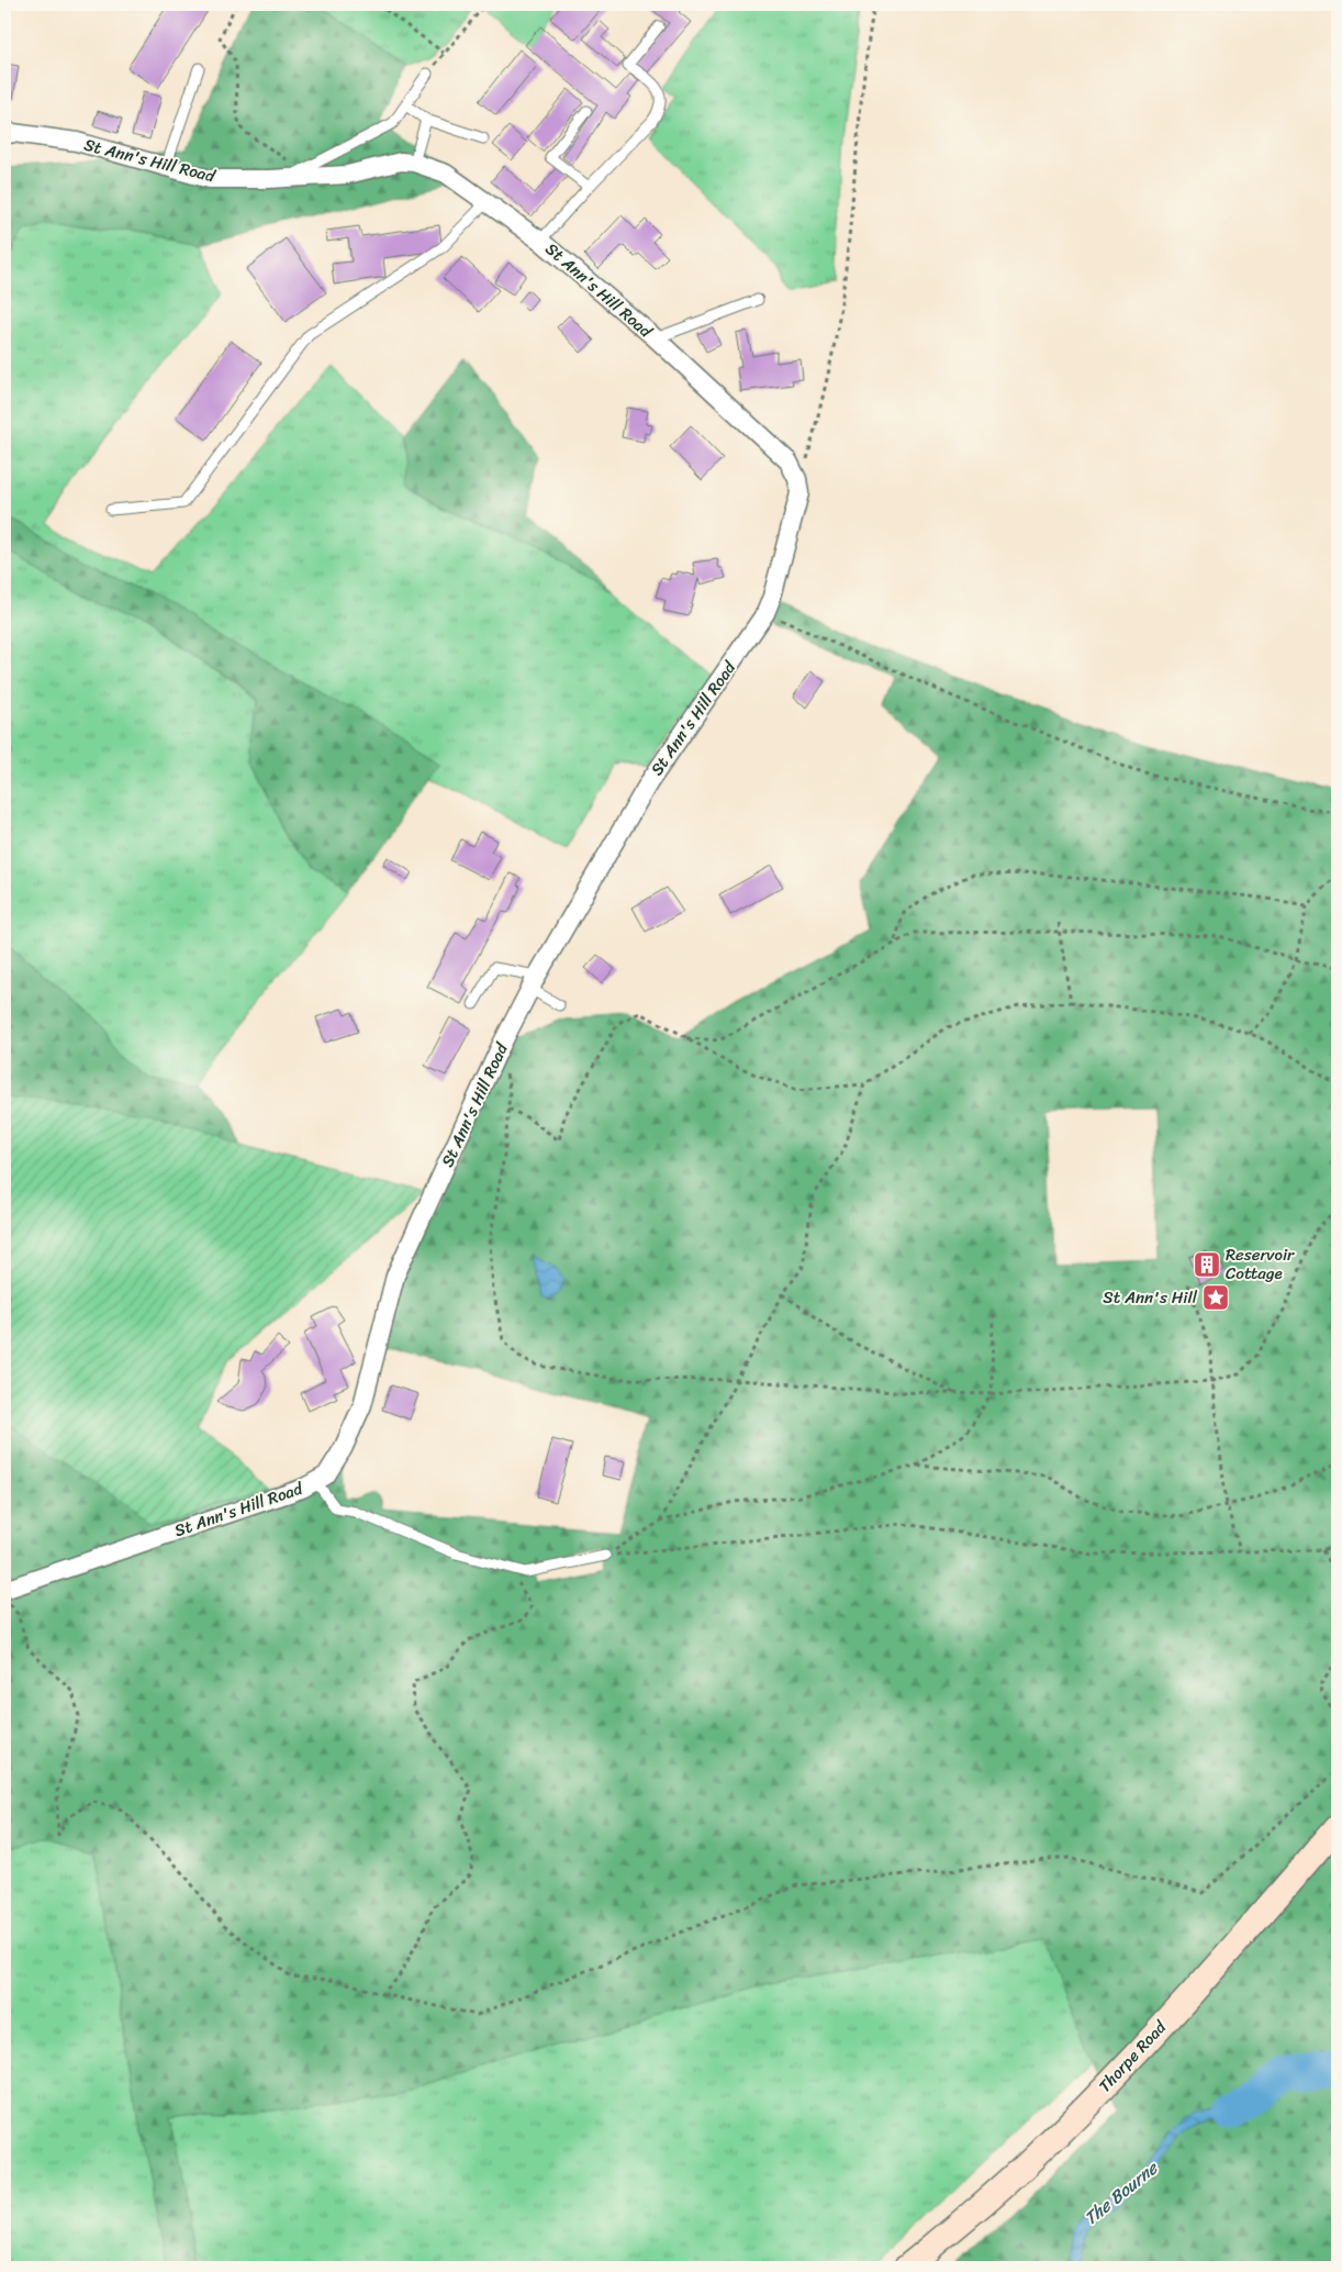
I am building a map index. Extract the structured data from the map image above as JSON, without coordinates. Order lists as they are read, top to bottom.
{
  "streets": {
    "main road": ["Thorpe Road"],
    "street": ["St Ann's Hill Road"]
  },
  "water": ["The Bourne"],
  "places": {
    "building": ["Reservoir Cottage"],
    "place": ["St Ann's Hill"]
  }
}
